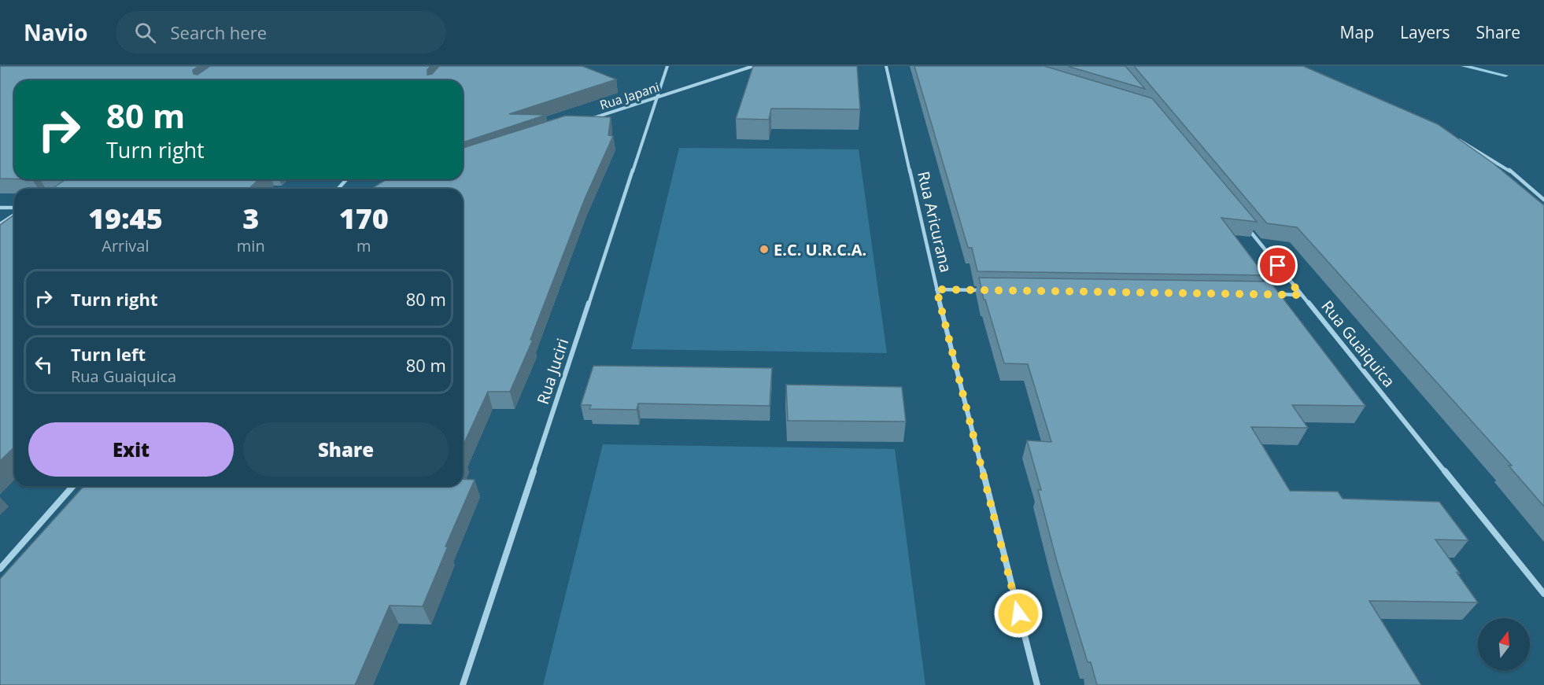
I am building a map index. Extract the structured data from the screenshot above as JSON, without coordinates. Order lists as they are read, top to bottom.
{
  "streets": {
    "street": [
      "Rua Japani",
      "Rua Aricurana",
      "Rua Guaiquica",
      "Rua Juciri"
    ]
  },
  "crossings": [
    ["Rua Japani", "Rua Juciri"]
  ],
  "places": ["E.C. U.R.C.A."],
  "north": "top",
  "page": {
    "header": "Navio",
    "search": "Search here",
    "nav": ["Map", "Layers", "Share"],
    "turn": ["80 m", "Turn right"],
    "eta": [
      "19:45",
      "Arrival",
      "3",
      "min",
      "170",
      "m"
    ],
    "list": [
      {
        "name": "Turn right",
        "value": "80 m"
      },
      {
        "name": "Turn left",
        "note": "Rua Guaiquica",
        "value": "80 m"
      }
    ],
    "buttons": ["Exit", "Share"]
  }
}
